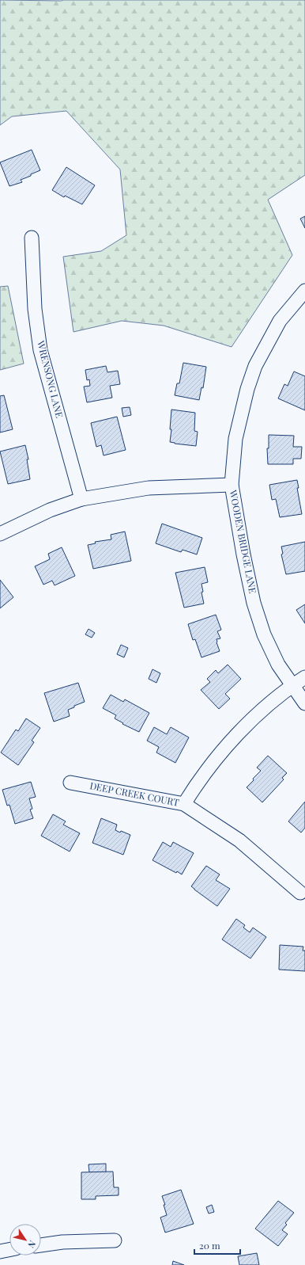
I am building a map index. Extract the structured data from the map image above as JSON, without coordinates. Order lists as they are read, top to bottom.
{
  "streets": {
    "street": ["WRENSONG LANE", "WOODEN BRIDGE LANE", "DEEP CREEK COURT"]
  },
  "scale_bar": "20 m",
  "north": "bottom right"
}
